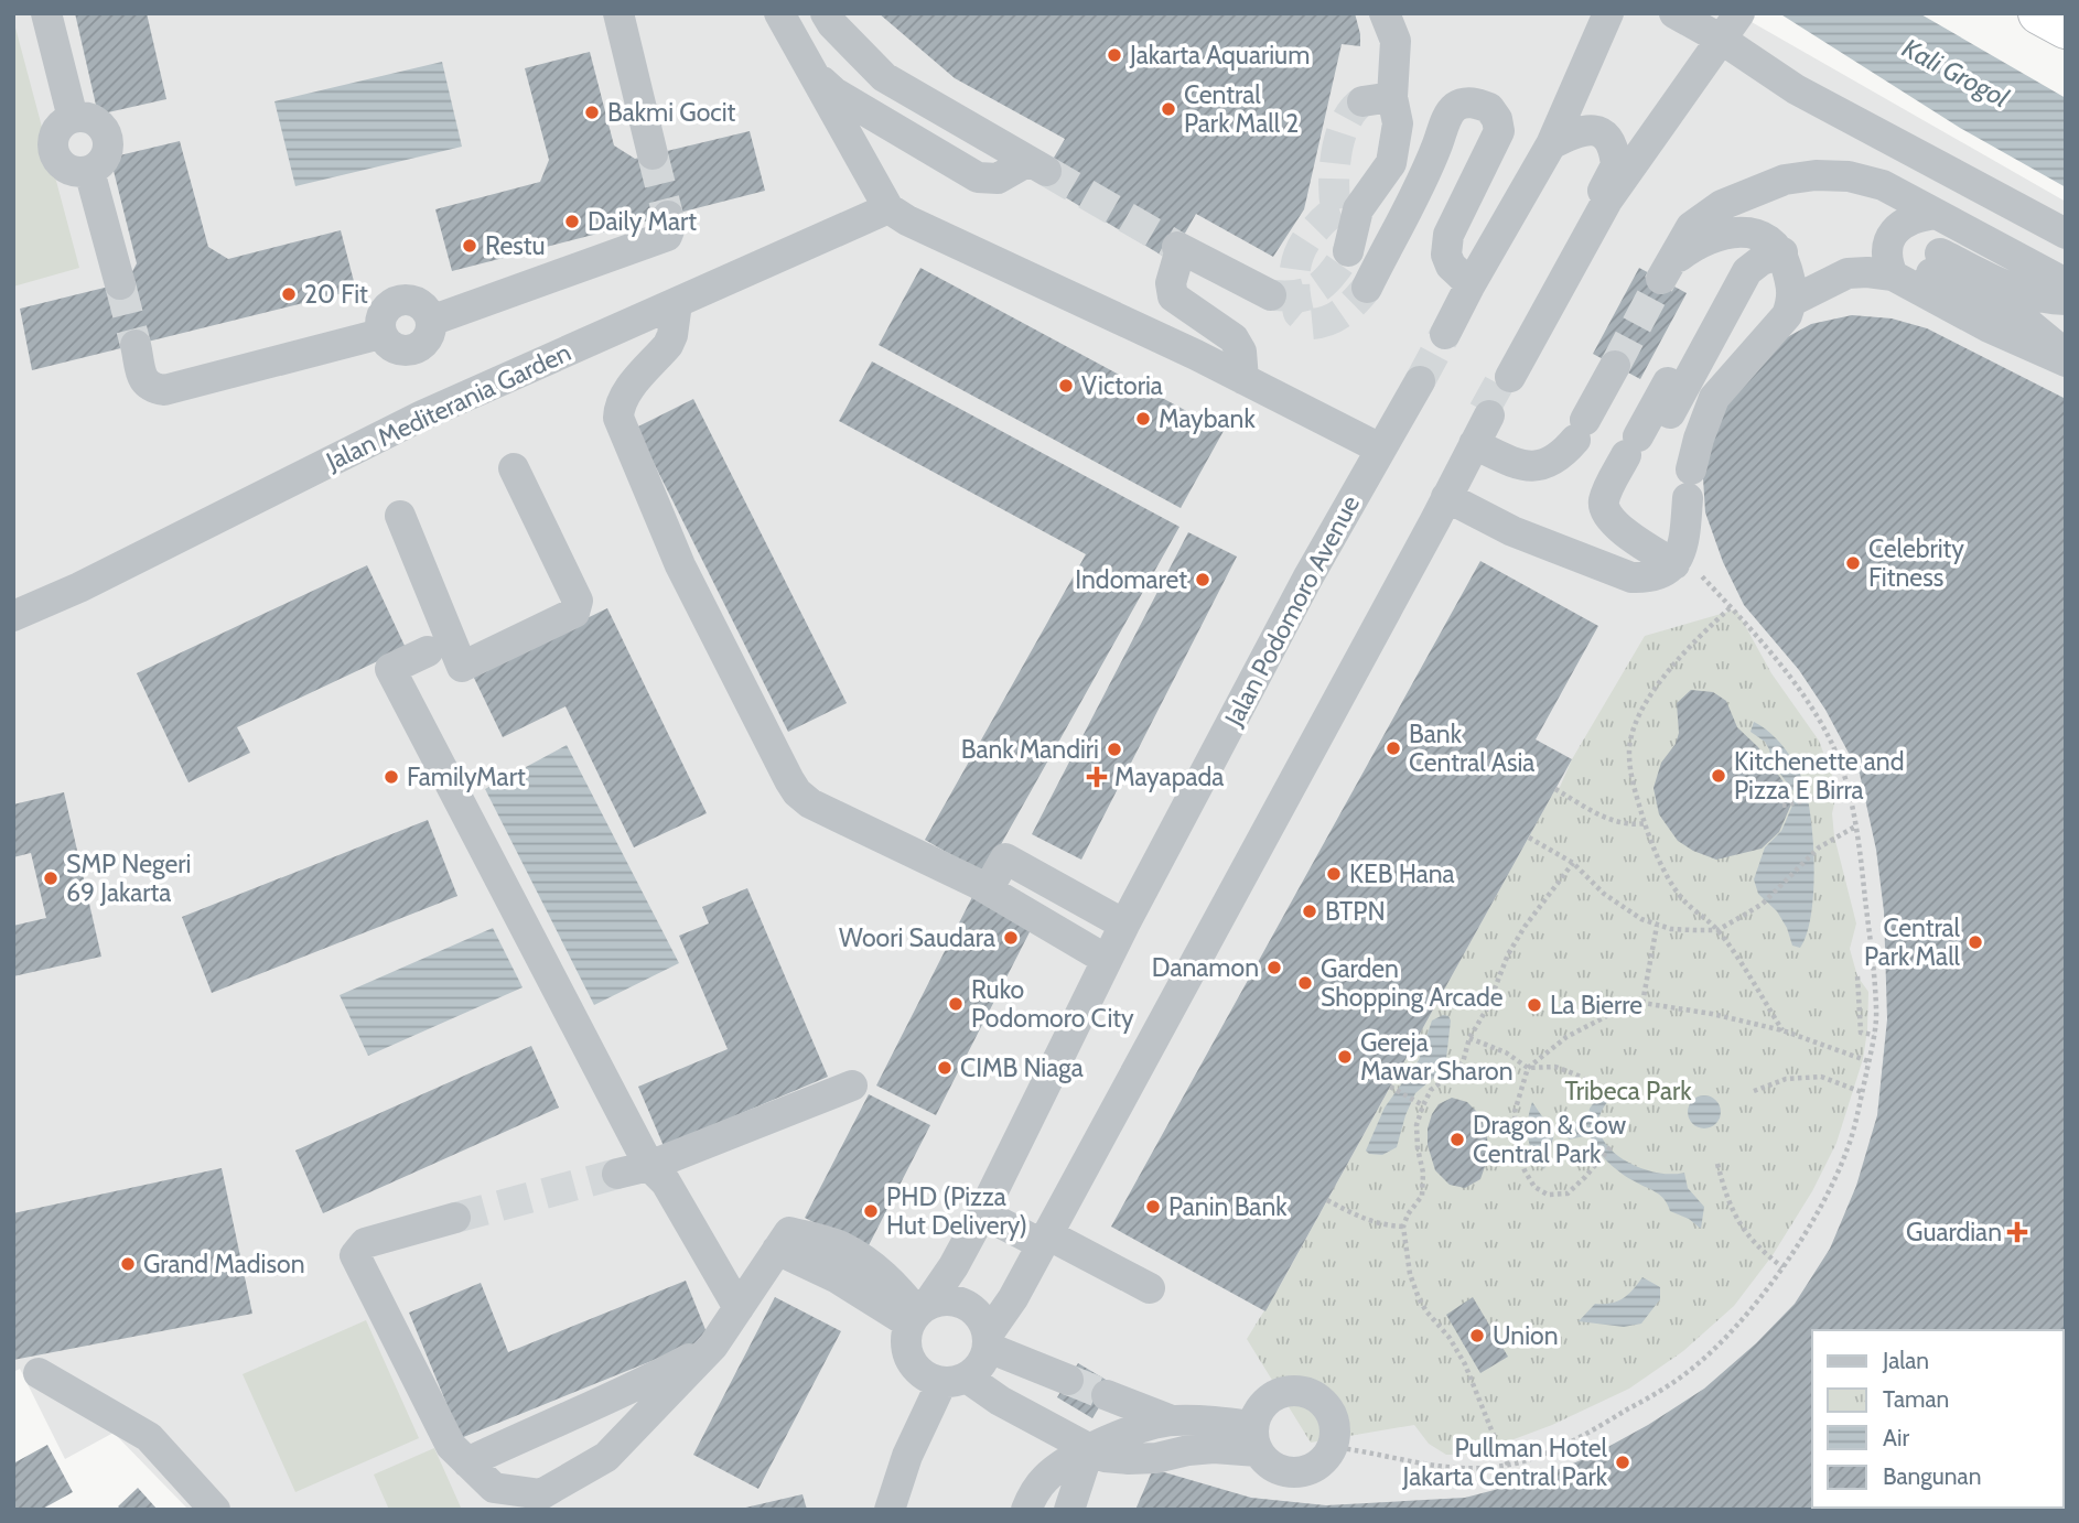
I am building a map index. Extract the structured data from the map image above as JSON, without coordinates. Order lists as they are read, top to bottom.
{
  "streets": {
    "street": ["Jalan Mediterania Garden", "Jalan Podomoro Avenue"]
  },
  "water": ["Kali Grogol"],
  "parks": ["Tribeca Park"],
  "places": {
    "other": [
      "Jakarta Aquarium",
      "Central Park Mall 2",
      "Bakmi Gocit",
      "Daily Mart",
      "Restu",
      "20 Fit",
      "Victoria",
      "Maybank",
      "Celebrity Fitness",
      "Indomaret",
      "Bank Central Asia",
      "Bank Mandiri",
      "Kitchenette and Pizza E Birra",
      "FamilyMart",
      "KEB Hana",
      "SMP Negeri 69 Jakarta",
      "BTPN",
      "Woori Saudara",
      "Central Park Mall",
      "Danamon",
      "Garden Shopping Arcade",
      "Ruko Podomoro City",
      "La Bierre",
      "Gereja Mawar Sharon",
      "CIMB Niaga",
      "Dragon & Cow Central Park",
      "Panin Bank",
      "PHD (Pizza Hut Delivery)",
      "Grand Madison",
      "Union",
      "Pullman Hotel Jakarta Central Park"
    ],
    "health": ["Mayapada", "Guardian"]
  },
  "legend": [
    "Jalan",
    "Taman",
    "Air",
    "Bangunan"
  ]
}
